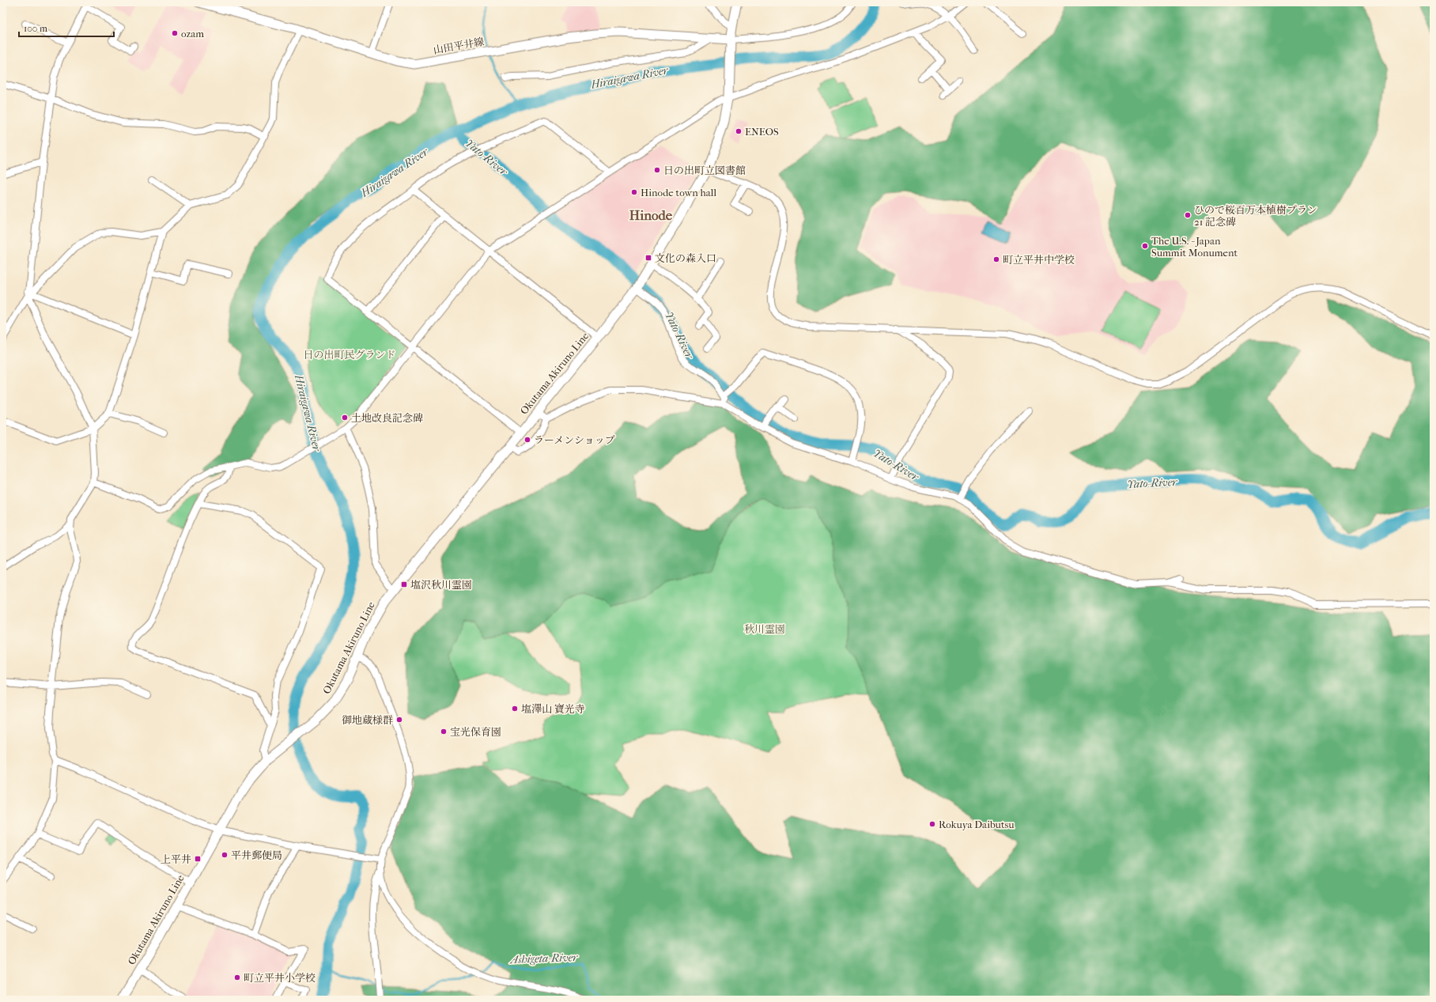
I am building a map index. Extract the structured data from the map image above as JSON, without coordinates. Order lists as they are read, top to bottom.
{
  "streets": {
    "main road": ["山田平井線", "Okutama Akiruno Line"]
  },
  "crossings": [
    ["山田平井線", "Okutama Akiruno Line"]
  ],
  "districts": ["Hinode"],
  "water": ["Hiraigawa River", "Yato-River", "Ashigeta-River"],
  "parks": ["日の出町民グランド", "秋川霊園"],
  "places": {
    "other": [
      "ozam",
      "ENEOS",
      "日の出町立図書館",
      "Hinode town hall",
      "ひので桜百万本植樹プラン 21 記念碑",
      "The U.S. - Japan Summit Monument",
      "町立平井中学校",
      "土地改良記念碑",
      "ラーメンショップ",
      "塩澤山 寶光寺",
      "御地蔵様群",
      "宝光保育園",
      "Rokuya Daibutsu",
      "平井郵便局",
      "町立平井小学校"
    ],
    "transit": ["文化の森入口", "塩沢秋川霊園", "上平井"]
  },
  "scale_bar": "100 m"
}
